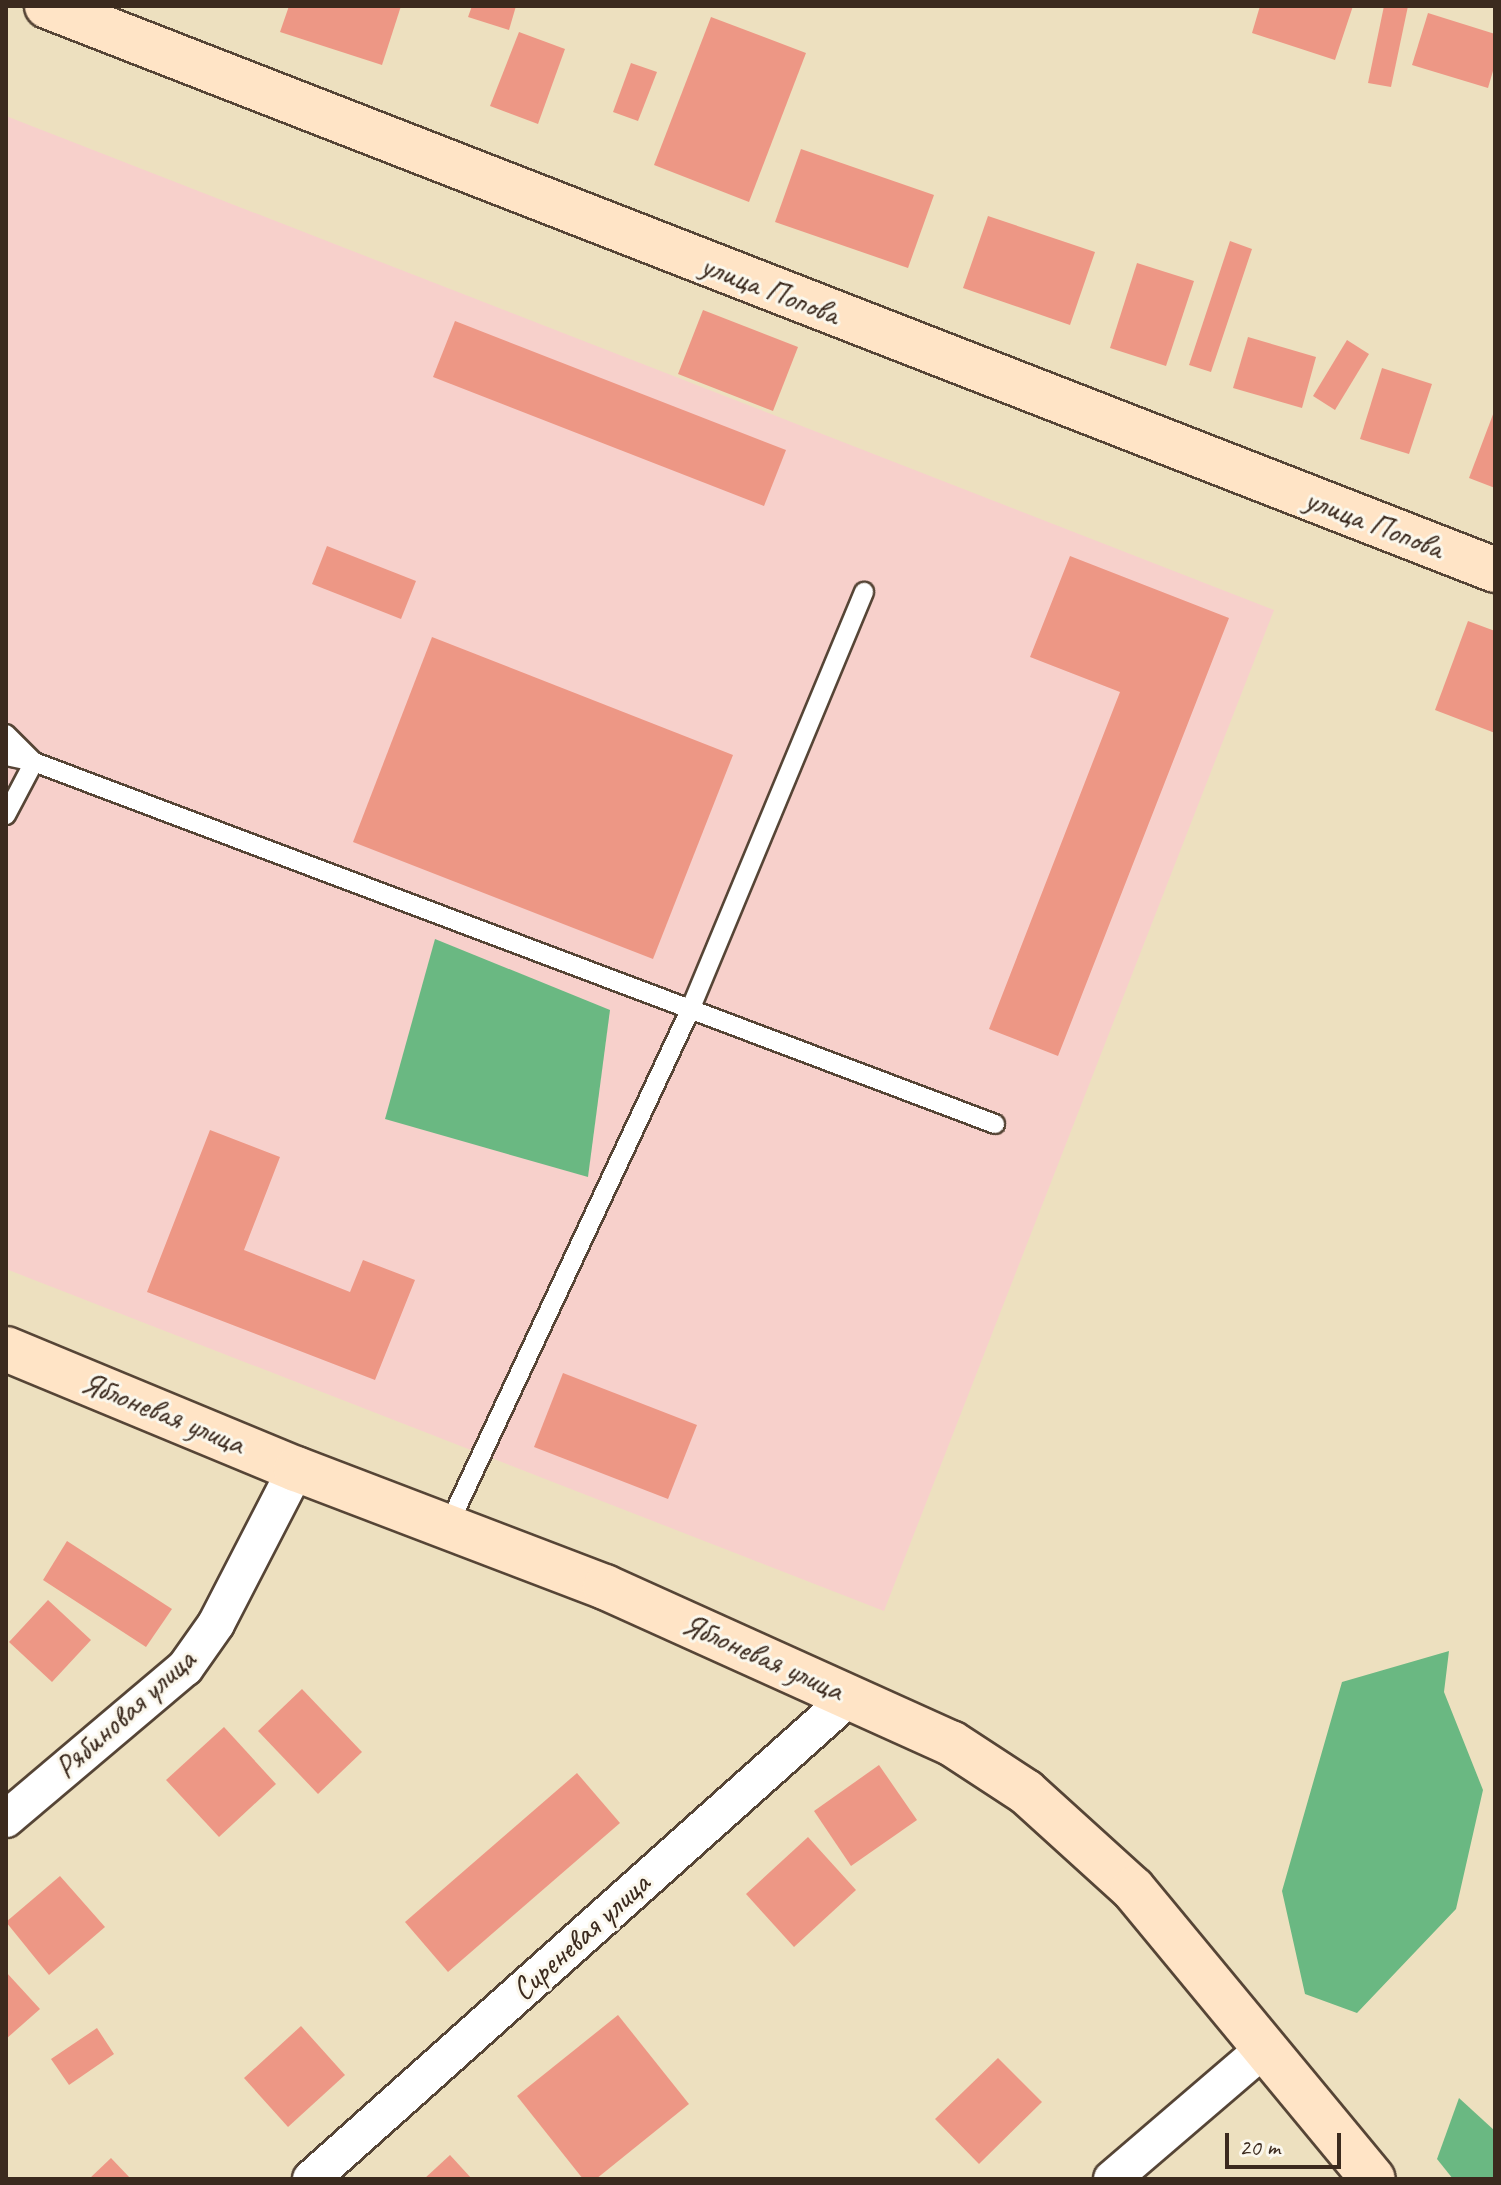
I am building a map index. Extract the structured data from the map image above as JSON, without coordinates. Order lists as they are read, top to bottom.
{
  "streets": {
    "street": [
      "улица Попова",
      "Яблоневая улица",
      "Рябиновая улица",
      "Сиреневая улица"
    ]
  },
  "crossings": [
    ["Яблоневая улица", "Рябиновая улица"],
    ["Яблоневая улица", "Сиреневая улица"]
  ],
  "scale_bar": "20 m"
}
